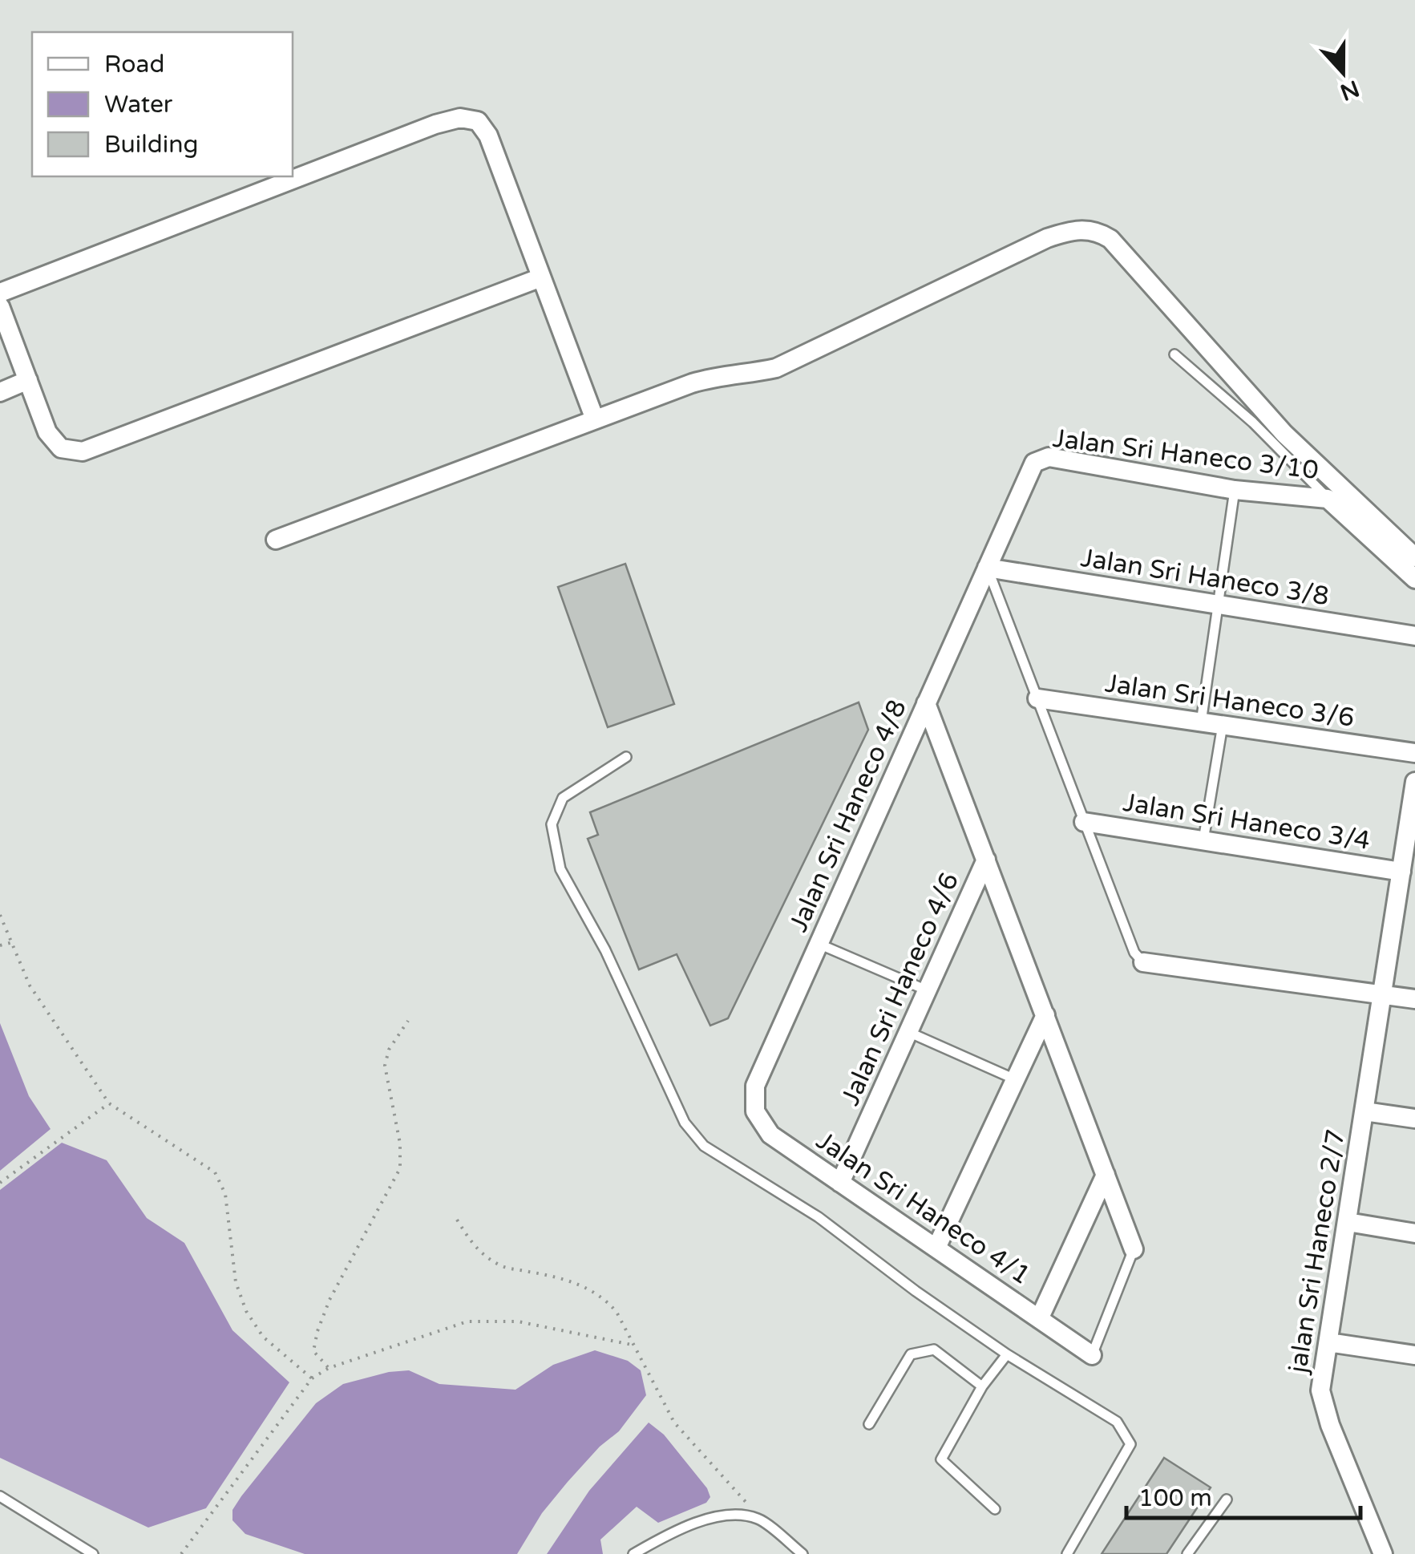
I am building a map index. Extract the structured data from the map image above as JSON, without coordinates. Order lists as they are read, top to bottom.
{
  "streets": {
    "street": [
      "Jalan Sri Haneco 3/10",
      "Jalan Sri Haneco 3/8",
      "Jalan Sri Haneco 3/6",
      "Jalan Sri Haneco 4/8",
      "Jalan Sri Haneco 3/4",
      "Jalan Sri Haneco 4/6",
      "Jalan Sri Haneco 4/1",
      "jalan Sri Haneco 2/7"
    ]
  },
  "crossings": [
    ["Jalan Sri Haneco 3/10", "Jalan Sri Haneco 3/8"],
    ["Jalan Sri Haneco 3/10", "Jalan Sri Haneco 4/8"],
    ["Jalan Sri Haneco 3/8", "Jalan Sri Haneco 4/8"],
    ["Jalan Sri Haneco 4/8", "Jalan Sri Haneco 4/1"],
    ["Jalan Sri Haneco 3/4", "jalan Sri Haneco 2/7"],
    ["Jalan Sri Haneco 4/6", "Jalan Sri Haneco 4/1"]
  ],
  "legend": ["Road", "Water", "Building"],
  "scale_bar": "100 m",
  "north": "bottom"
}
